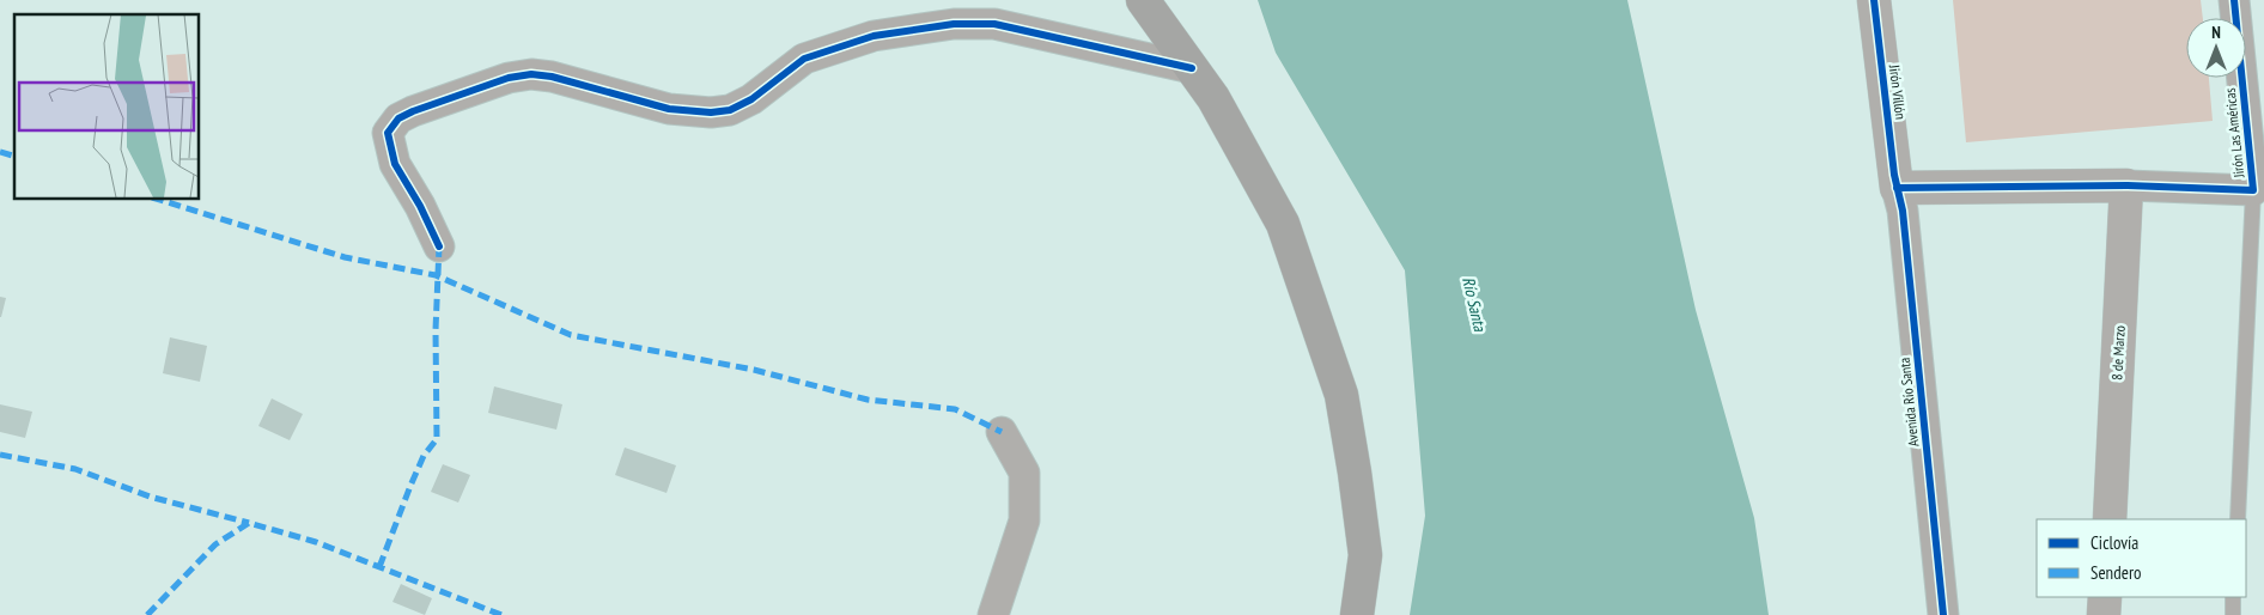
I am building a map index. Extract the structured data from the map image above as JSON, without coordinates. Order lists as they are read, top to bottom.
{
  "streets": {
    "street": [
      "Jirón Villón",
      "Jirón Las Américas",
      "8 de Marzo",
      "Avenida Río Santa"
    ]
  },
  "crossings": [
    ["Jirón Villón", "Avenida Río Santa"]
  ],
  "water": ["Río Santa"],
  "legend": ["Ciclovía", "Sendero"],
  "north": "top"
}
